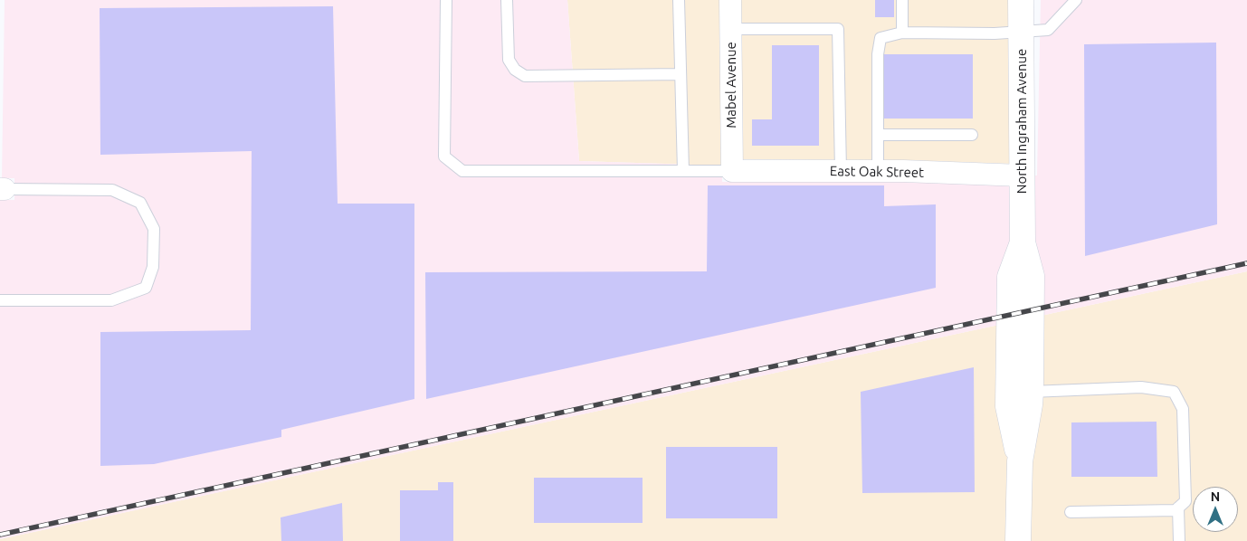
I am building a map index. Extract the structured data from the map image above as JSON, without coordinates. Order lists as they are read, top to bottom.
{
  "streets": {
    "street": ["Mabel Avenue", "North Ingraham Avenue", "East Oak Street"]
  },
  "crossings": [
    ["Mabel Avenue", "East Oak Street"],
    ["North Ingraham Avenue", "East Oak Street"]
  ],
  "north": "top"
}
